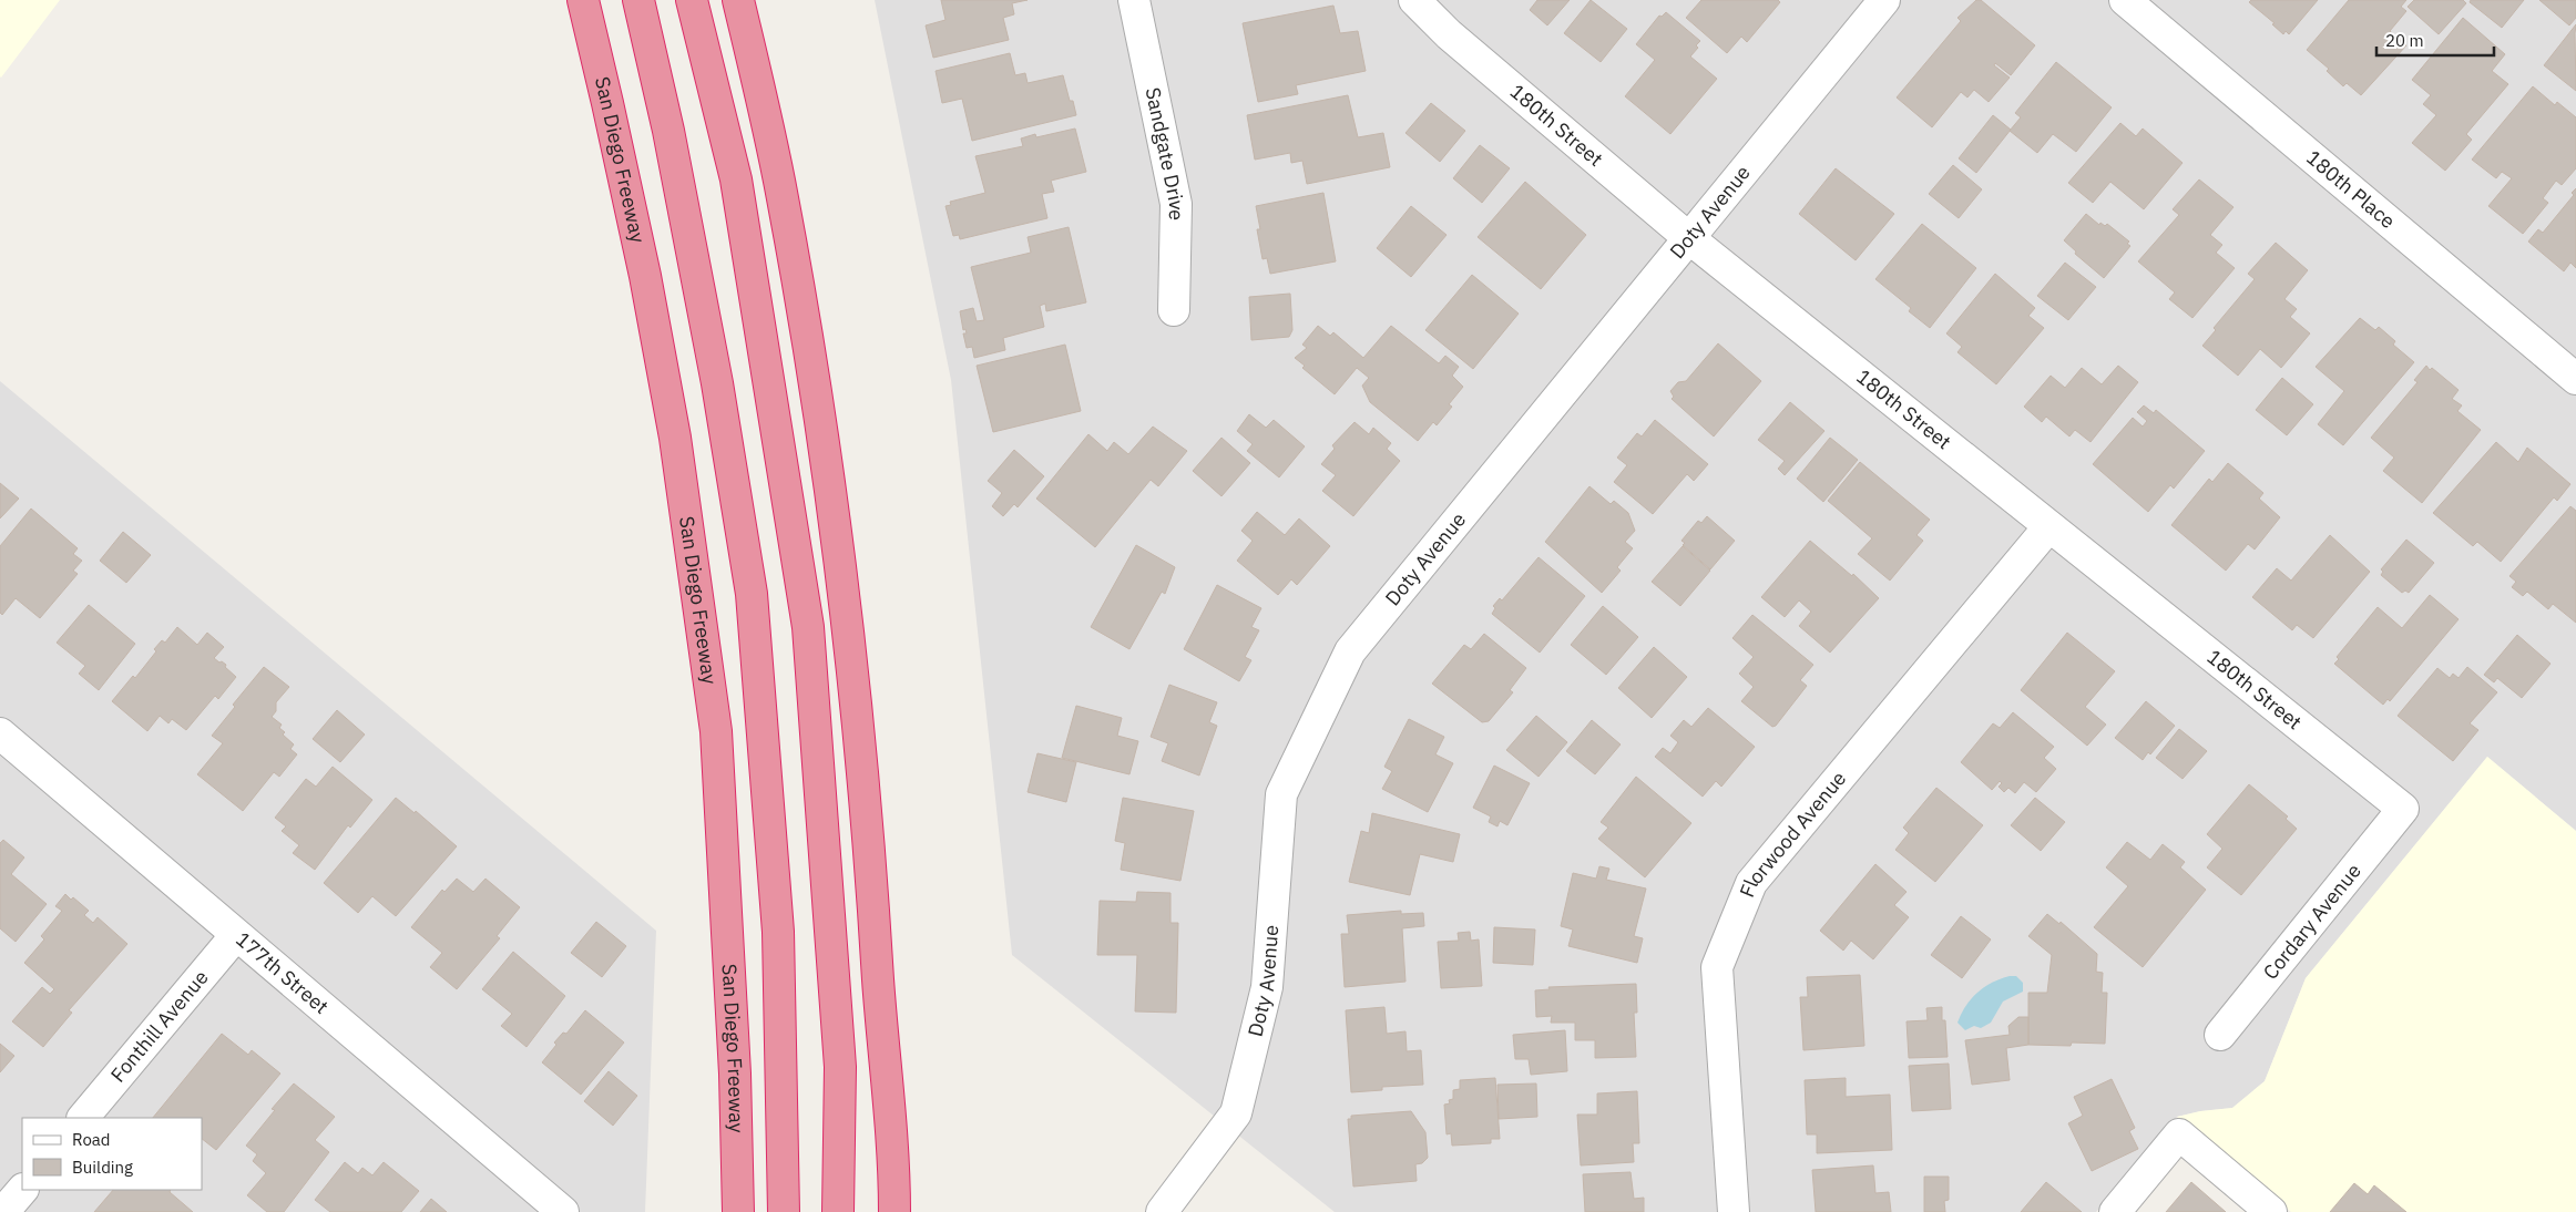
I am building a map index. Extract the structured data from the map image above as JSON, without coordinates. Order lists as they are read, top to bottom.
{
  "streets": {
    "highway": ["San Diego Freeway"],
    "street": [
      "180th Street",
      "Sandgate Drive",
      "180th Place",
      "Doty Avenue",
      "Florwood Avenue",
      "Cordary Avenue",
      "177th Street",
      "Fonthill Avenue"
    ]
  },
  "crossings": [
    ["180th Street", "Doty Avenue"],
    ["180th Street", "Florwood Avenue"],
    ["180th Street", "Cordary Avenue"],
    ["177th Street", "Fonthill Avenue"]
  ],
  "legend": ["Road", "Building"],
  "scale_bar": "20 m"
}
